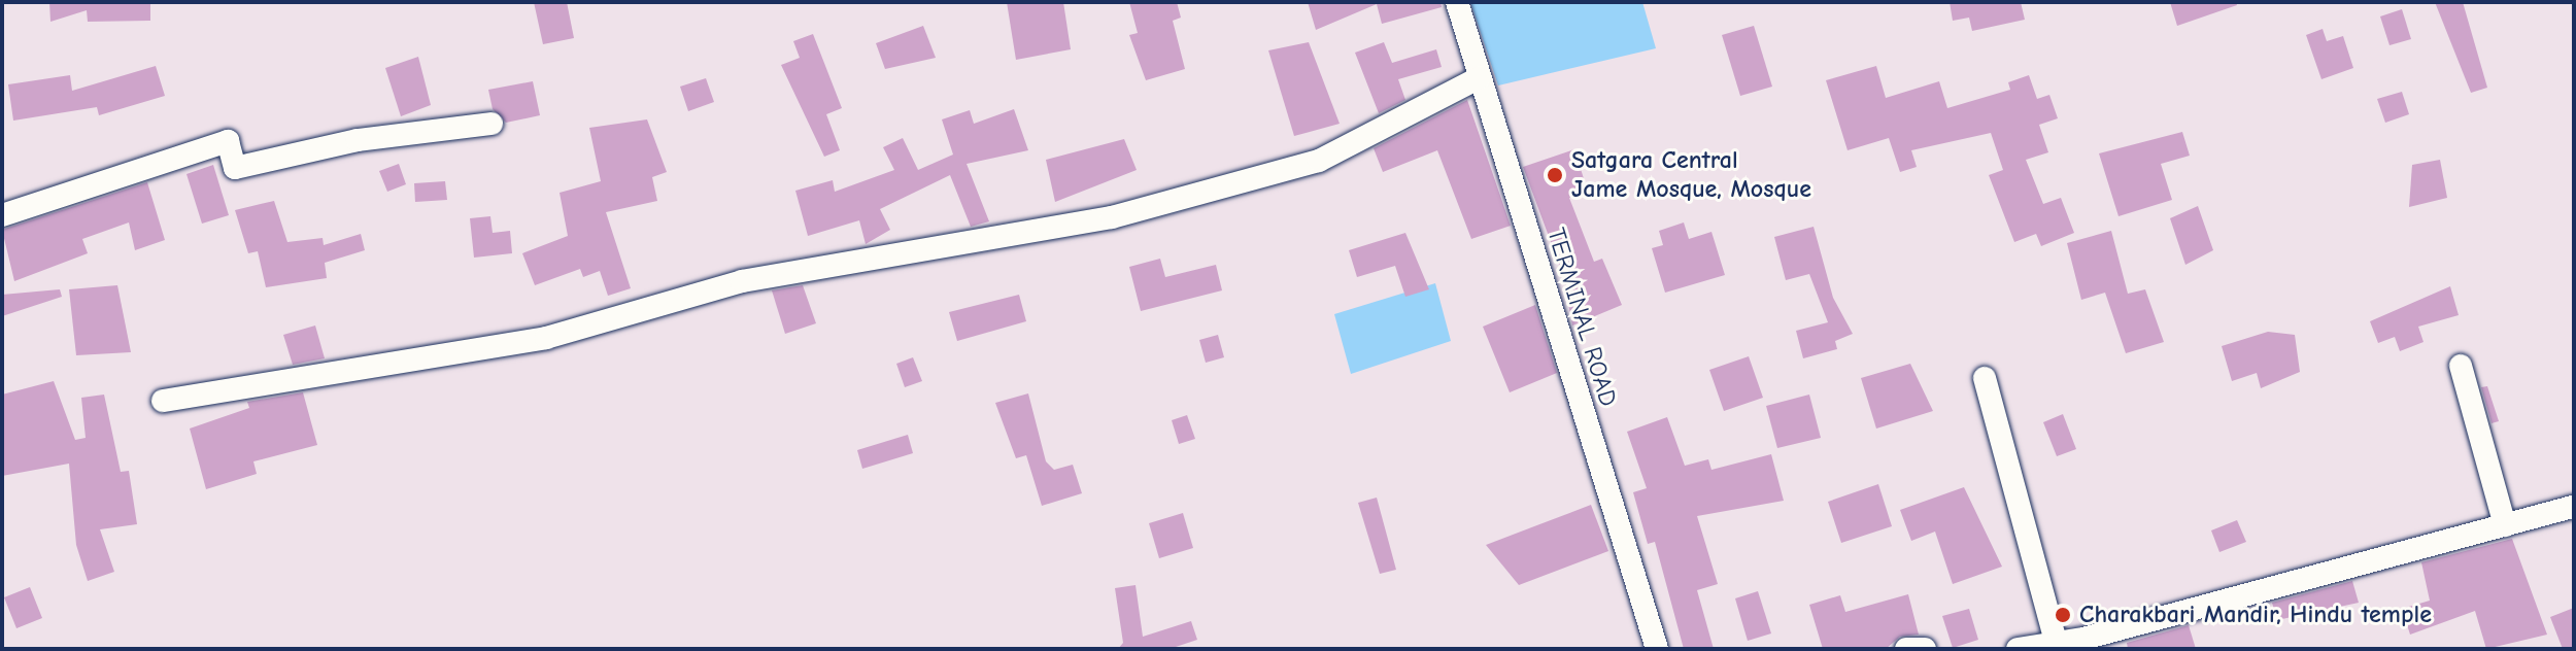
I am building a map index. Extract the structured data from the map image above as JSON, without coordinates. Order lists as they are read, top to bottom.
{
  "streets": {
    "street": ["TERMINAL ROAD"]
  },
  "places": ["Satgara Central Jame Mosque, Mosque", "Charakbari Mandir, Hindu temple"]
}
